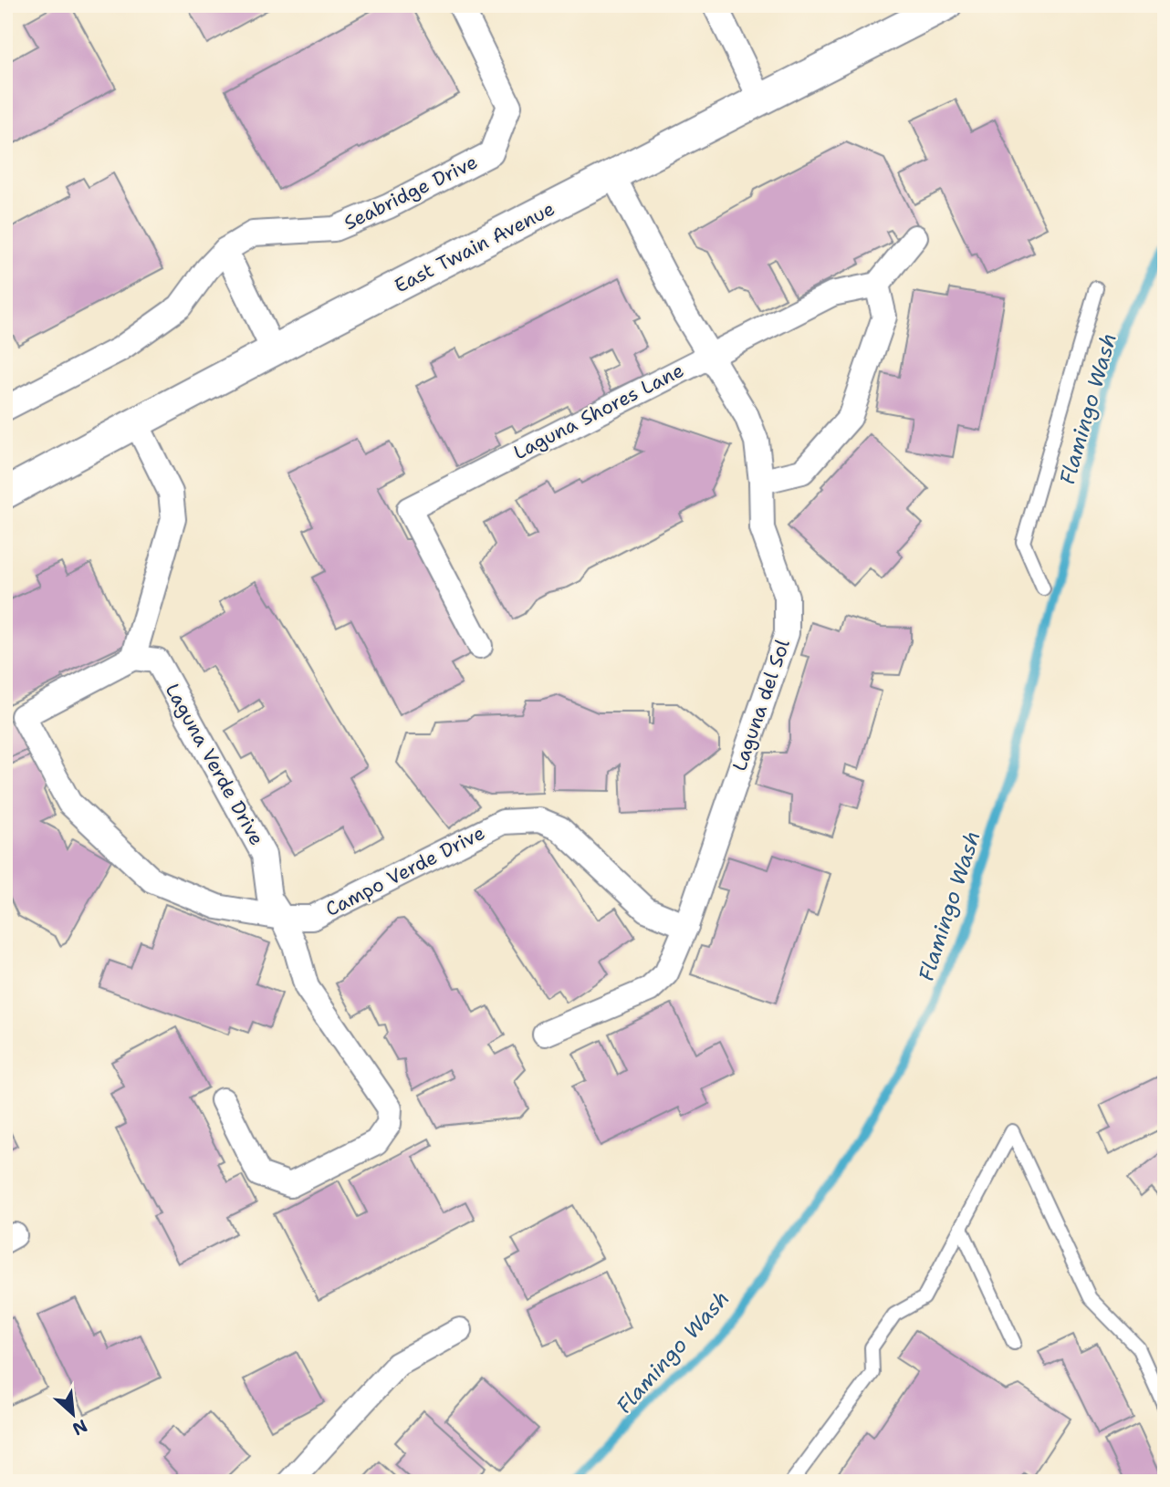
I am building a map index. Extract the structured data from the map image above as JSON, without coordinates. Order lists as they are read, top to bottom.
{
  "streets": {
    "street": [
      "Seabridge Drive",
      "East Twain Avenue",
      "Laguna Shores Lane",
      "Laguna del Sol",
      "Laguna Verde Drive",
      "Campo Verde Drive"
    ]
  },
  "crossings": [
    ["East Twain Avenue", "Laguna del Sol"],
    ["Laguna Shores Lane", "Laguna del Sol"],
    ["Laguna del Sol", "Campo Verde Drive"],
    ["Laguna Verde Drive", "Campo Verde Drive"]
  ],
  "water": ["Flamingo Wash"],
  "north": "bottom right"
}
